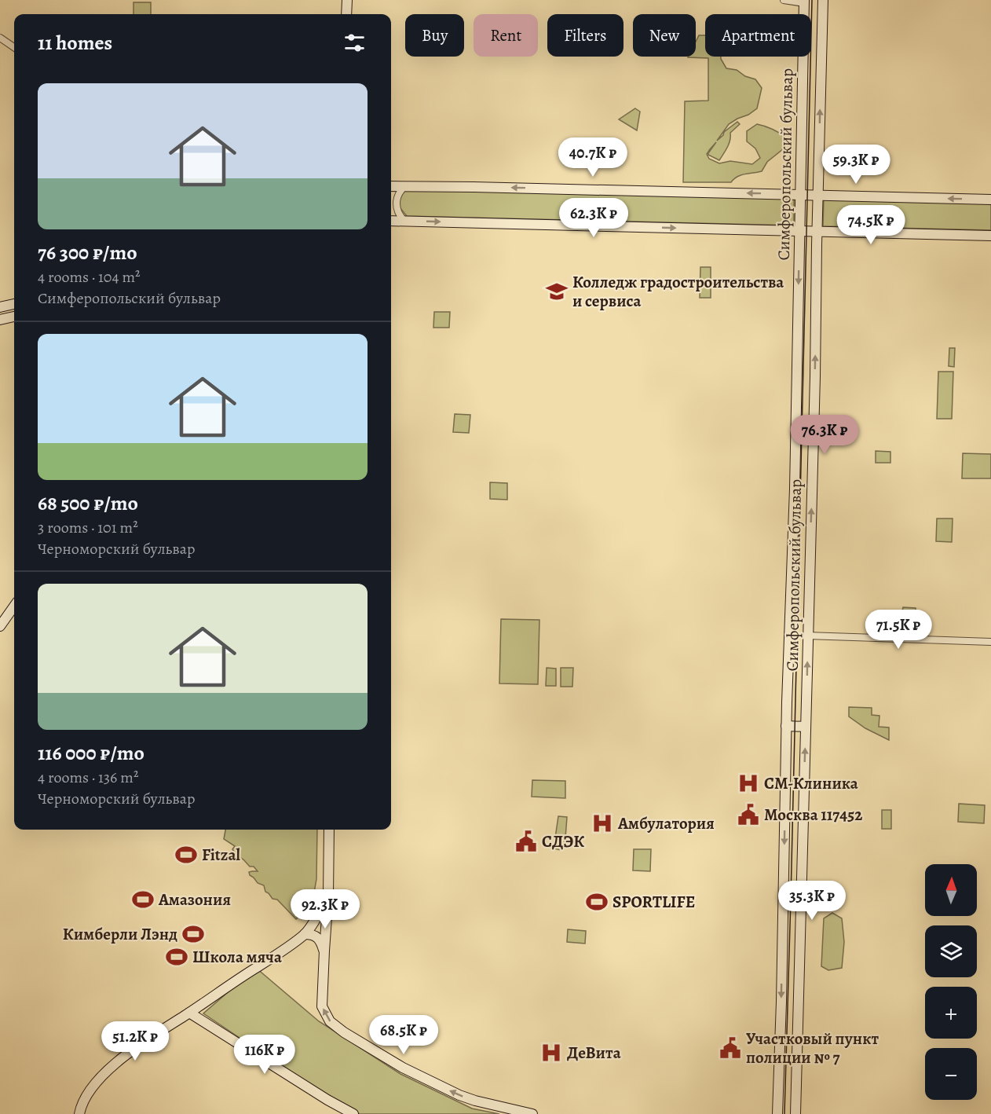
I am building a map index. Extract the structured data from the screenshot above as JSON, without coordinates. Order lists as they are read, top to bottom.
{
  "streets": {
    "main road": ["Симферопольский бульвар"]
  },
  "places": {
    "school or university": ["Колледж градостроительства и сервиса"],
    "hospital": ["СМ-Клиника", "Амбулатория", "ДеВита"],
    "public building": ["Москва 117452", "СДЭК", "Участковый пункт полиции № 7"],
    "sports": [
      "Fitzal",
      "Амазония",
      "SPORTLIFE",
      "Кимберли Лэнд",
      "Школа мяча"
    ]
  },
  "north": "top",
  "page": {
    "chip": [
      "Buy",
      "Rent",
      "Filters",
      "New",
      "Apartment"
    ],
    "heading": "11 homes",
    "list": [
      {
        "name": "76 300 ₽/mo",
        "note": "4 rooms · 104 m² · Симферопольский бульвар"
      },
      {
        "name": "68 500 ₽/mo",
        "note": "3 rooms · 101 m² · Черноморский бульвар"
      },
      {
        "name": "116 000 ₽/mo",
        "note": "4 rooms · 136 m² · Черноморский бульвар"
      }
    ],
    "price": [
      "40.7K ₽",
      "59.3K ₽",
      "62.3K ₽",
      "74.5K ₽",
      "76.3K ₽",
      "71.5K ₽",
      "35.3K ₽",
      "92.3K ₽",
      "68.5K ₽",
      "51.2K ₽",
      "116K ₽"
    ],
    "map_buttons": ["+", "−"]
  }
}
